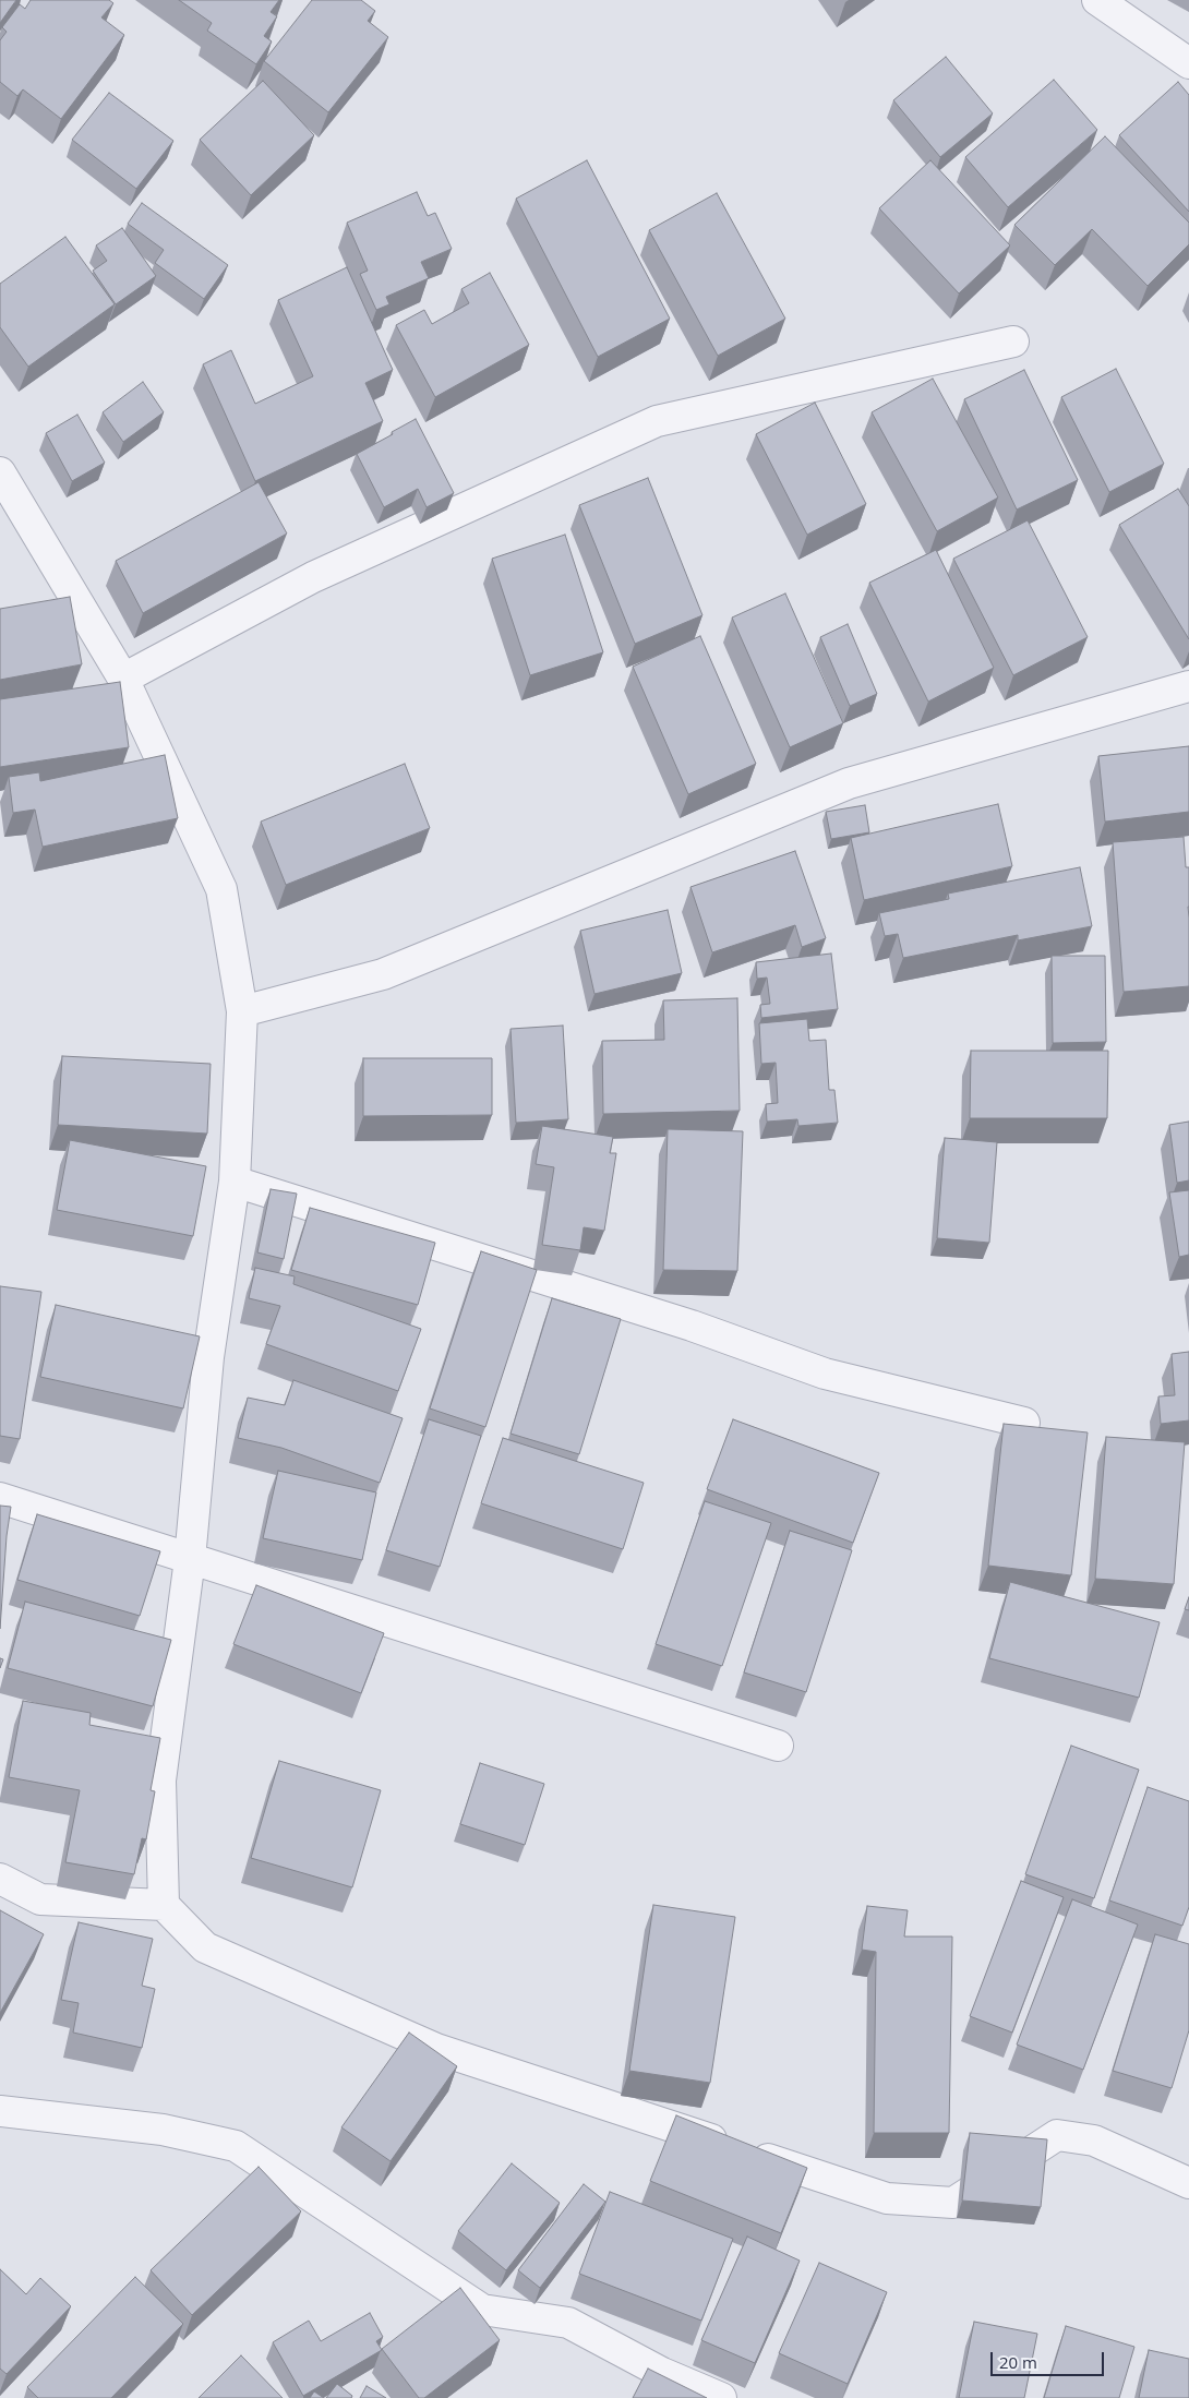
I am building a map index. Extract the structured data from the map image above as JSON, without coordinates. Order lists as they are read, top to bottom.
{
  "scale_bar": "20 m"
}
